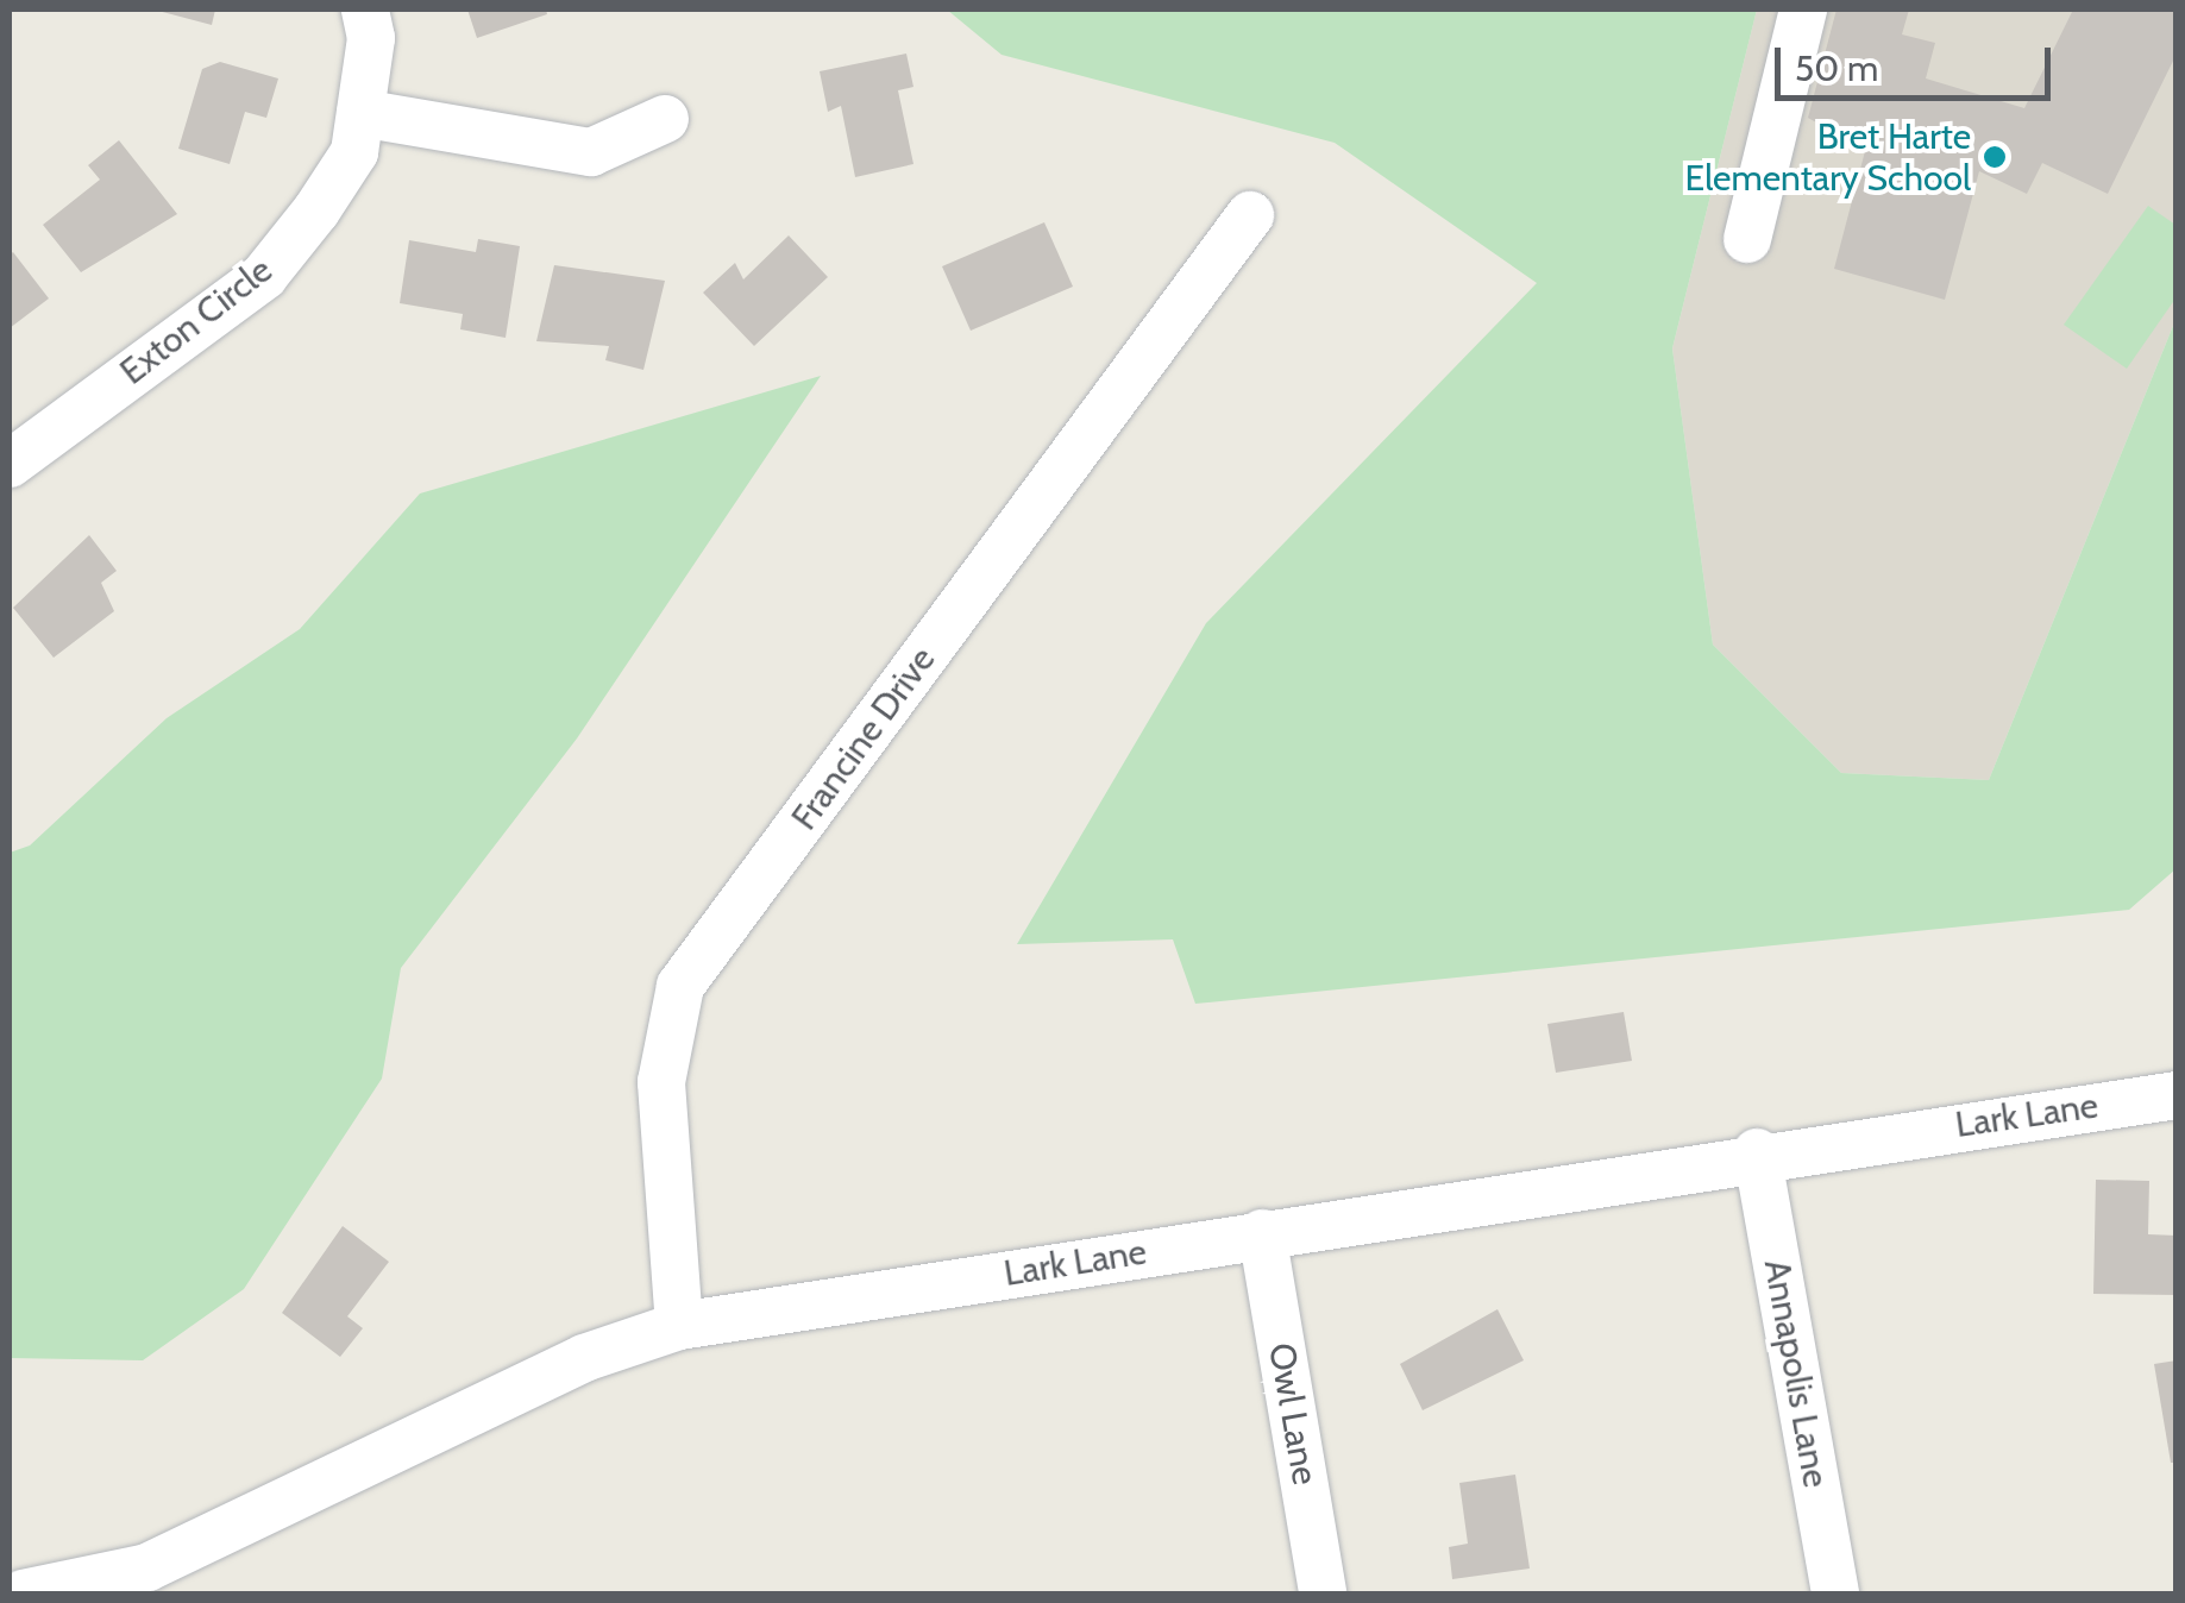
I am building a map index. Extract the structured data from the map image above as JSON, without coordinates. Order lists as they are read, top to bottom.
{
  "streets": {
    "street": [
      "Exton Circle",
      "Francine Drive",
      "Lark Lane",
      "Annapolis Lane",
      "Owl Lane"
    ]
  },
  "crossings": [
    ["Francine Drive", "Lark Lane"],
    ["Lark Lane", "Annapolis Lane"],
    ["Lark Lane", "Owl Lane"]
  ],
  "places": ["Bret Harte Elementary School"],
  "scale_bar": "50 m"
}
